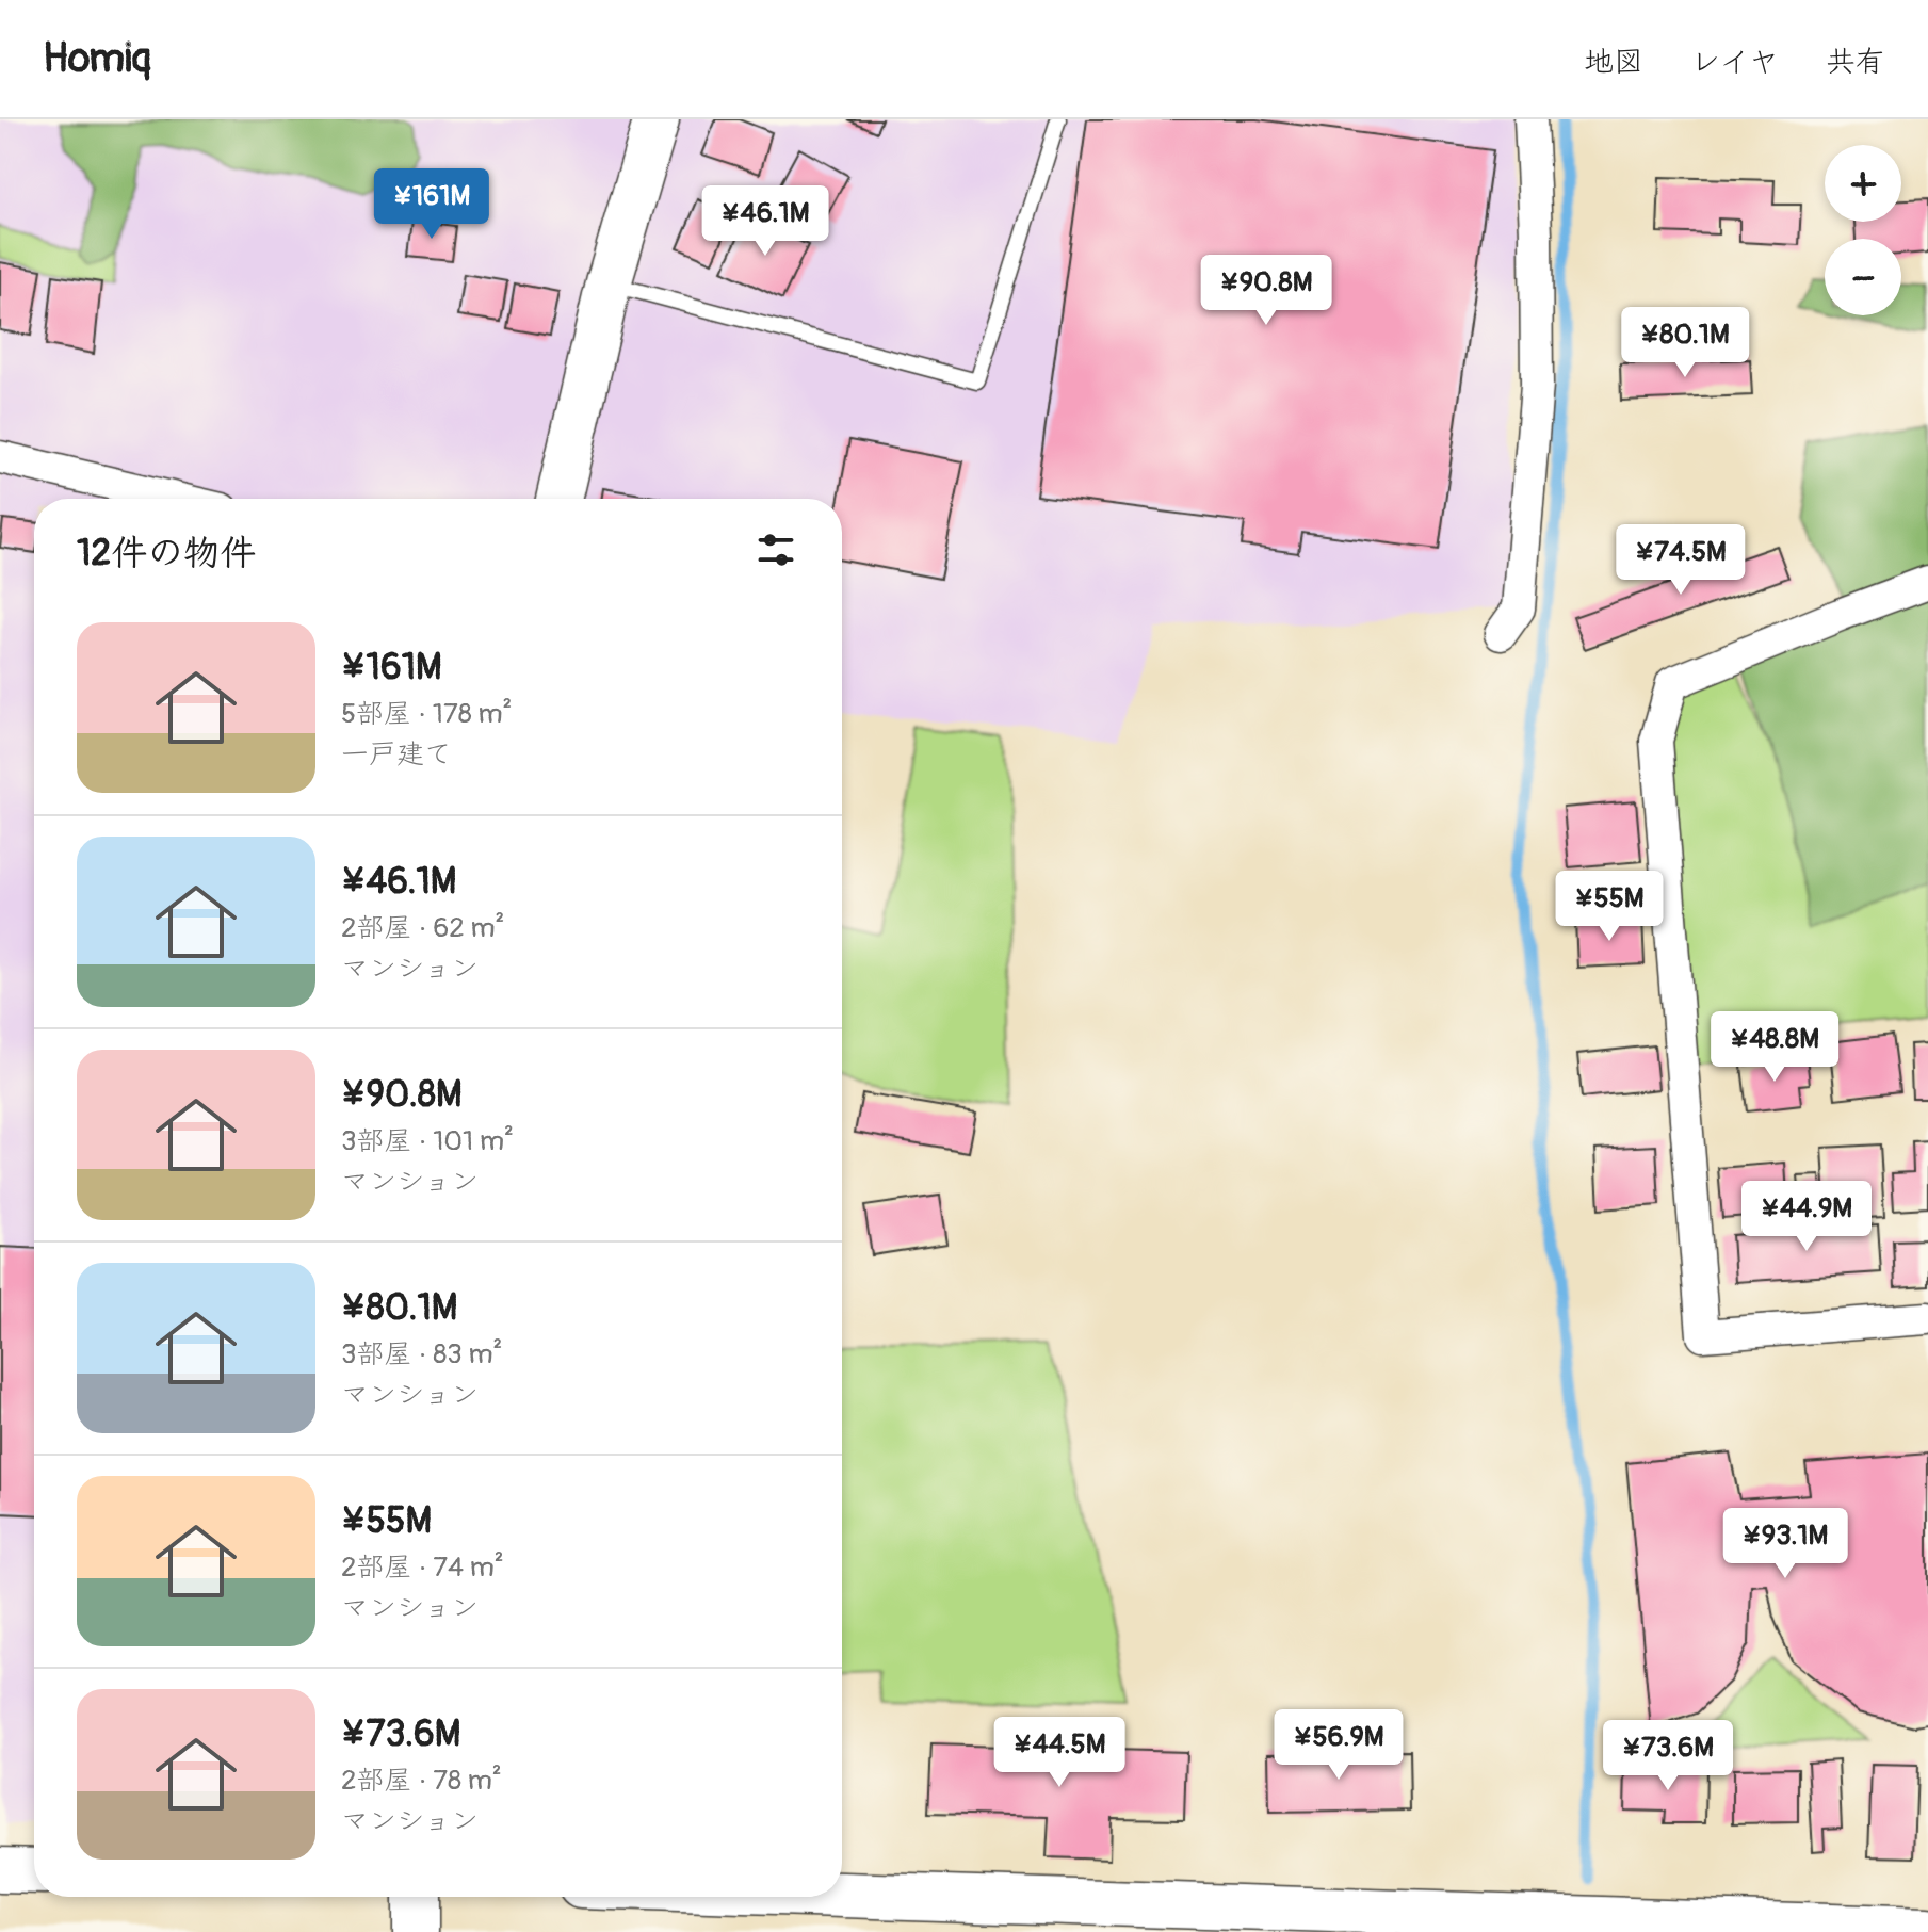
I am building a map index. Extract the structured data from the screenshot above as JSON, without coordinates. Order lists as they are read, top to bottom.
{
  "page": {
    "header": "Homiq",
    "nav": ["地図", "レイヤ", "共有"],
    "map_buttons": ["+", "−"],
    "price": [
      "¥161M",
      "¥46.1M",
      "¥90.8M",
      "¥80.1M",
      "¥74.5M",
      "¥55M",
      "¥48.8M",
      "¥44.9M",
      "¥93.1M",
      "¥56.9M",
      "¥44.5M",
      "¥73.6M"
    ],
    "heading": "12件の物件",
    "list": [
      {
        "name": "¥161M",
        "note": "5部屋 · 178 m² · 一戸建て"
      },
      {
        "name": "¥46.1M",
        "note": "2部屋 · 62 m² · マンション"
      },
      {
        "name": "¥90.8M",
        "note": "3部屋 · 101 m² · マンション"
      },
      {
        "name": "¥80.1M",
        "note": "3部屋 · 83 m² · マンション"
      },
      {
        "name": "¥55M",
        "note": "2部屋 · 74 m² · マンション"
      },
      {
        "name": "¥73.6M",
        "note": "2部屋 · 78 m² · マンション"
      }
    ]
  }
}
